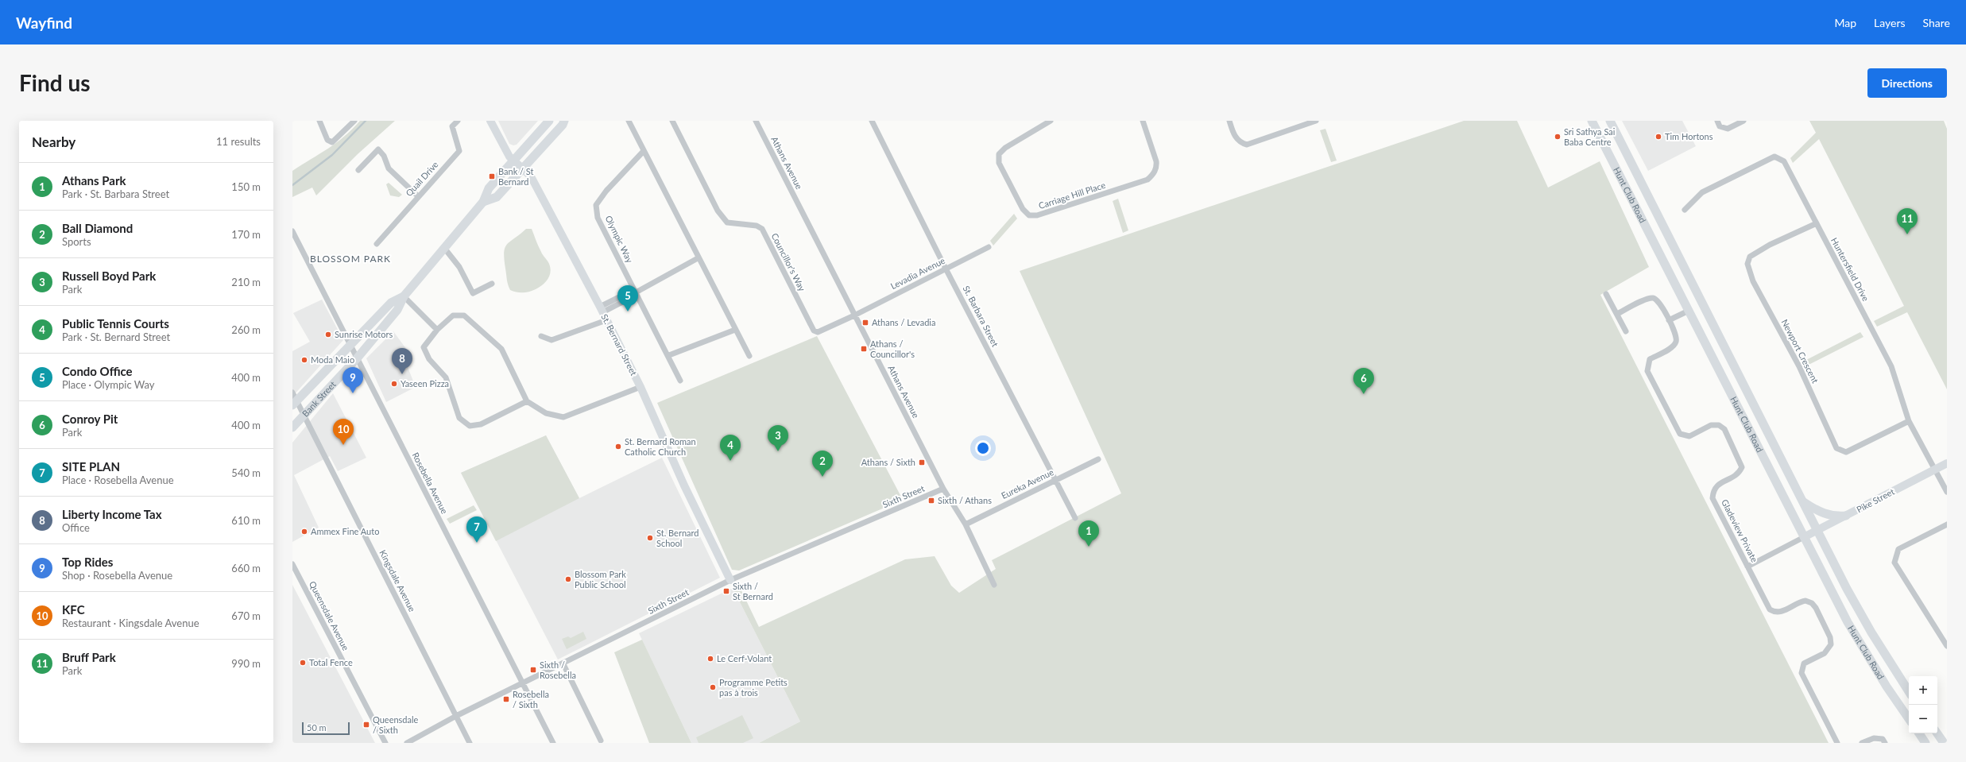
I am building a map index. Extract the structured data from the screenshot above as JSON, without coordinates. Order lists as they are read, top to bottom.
{
  "streets": {
    "main road": ["Hunt Club Road", "Bank Street"],
    "street": [
      "Athans Avenue",
      "Quail Drive",
      "Carriage Hill Place",
      "Olympic Way",
      "Councillor's Way",
      "Huntersfield Drive",
      "Levadia Avenue",
      "St. Barbara Street",
      "St. Bernard Street",
      "Newport Crescent",
      "Rosebella Avenue",
      "Eureka Avenue",
      "Sixth Street",
      "Pike Street",
      "Gladeview Private",
      "Kingsdale Avenue",
      "Queensdale Avenue"
    ]
  },
  "crossings": [
    ["Athans Avenue", "Councillor's Way"],
    ["Athans Avenue", "Levadia Avenue"],
    ["Athans Avenue", "Eureka Avenue"],
    ["Athans Avenue", "Sixth Street"],
    ["Hunt Club Road", "Pike Street"],
    ["Councillor's Way", "Levadia Avenue"],
    ["Huntersfield Drive", "Newport Crescent"],
    ["Huntersfield Drive", "Pike Street"],
    ["Levadia Avenue", "St. Barbara Street"],
    ["St. Barbara Street", "Eureka Avenue"],
    ["St. Bernard Street", "Bank Street"],
    ["St. Bernard Street", "Sixth Street"],
    ["Bank Street", "Rosebella Avenue"],
    ["Bank Street", "Kingsdale Avenue"],
    ["Rosebella Avenue", "Sixth Street"],
    ["Sixth Street", "Kingsdale Avenue"]
  ],
  "districts": ["BLOSSOM PARK"],
  "places": {
    "other": [
      "Sri Sathya Sai Baba Centre",
      "Tim Hortons",
      "Sunrise Motors",
      "Moda Maio",
      "Yaseen Pizza",
      "St. Bernard Roman Catholic Church",
      "Ammex Fine Auto",
      "St. Bernard School",
      "Blossom Park Public School",
      "Le Cerf-Volant",
      "Total Fence",
      "Programme Petits pas à trois"
    ],
    "transit": [
      "Bank / St Bernard",
      "Athans / Levadia",
      "Athans / Councillor's",
      "Athans / Sixth",
      "Sixth / Athans",
      "Sixth / St Bernard",
      "Sixth / Rosebella",
      "Rosebella / Sixth",
      "Queensdale / Sixth"
    ]
  },
  "scale_bar": "50 m",
  "page": {
    "header": "Wayfind",
    "nav": ["Map", "Layers", "Share"],
    "buttons": "Directions",
    "title": "Find us",
    "heading": ["Nearby", "11 results"],
    "list": [
      {
        "mark": "1",
        "name": "Athans Park",
        "note": "Park · St. Barbara Street",
        "value": "150 m"
      },
      {
        "mark": "2",
        "name": "Ball Diamond",
        "note": "Sports",
        "value": "170 m"
      },
      {
        "mark": "3",
        "name": "Russell Boyd Park",
        "note": "Park",
        "value": "210 m"
      },
      {
        "mark": "4",
        "name": "Public Tennis Courts",
        "note": "Park · St. Bernard Street",
        "value": "260 m"
      },
      {
        "mark": "5",
        "name": "Condo Office",
        "note": "Place · Olympic Way",
        "value": "400 m"
      },
      {
        "mark": "6",
        "name": "Conroy Pit",
        "note": "Park",
        "value": "400 m"
      },
      {
        "mark": "7",
        "name": "SITE PLAN",
        "note": "Place · Rosebella Avenue",
        "value": "540 m"
      },
      {
        "mark": "8",
        "name": "Liberty Income Tax",
        "note": "Office",
        "value": "610 m"
      },
      {
        "mark": "9",
        "name": "Top Rides",
        "note": "Shop · Rosebella Avenue",
        "value": "660 m"
      },
      {
        "mark": "10",
        "name": "KFC",
        "note": "Restaurant · Kingsdale Avenue",
        "value": "670 m"
      },
      {
        "mark": "11",
        "name": "Bruff Park",
        "note": "Park",
        "value": "990 m"
      }
    ],
    "pins": [
      "11",
      "5",
      "8",
      "9",
      "6",
      "10",
      "3",
      "4",
      "2",
      "7",
      "1"
    ],
    "map_buttons": ["+", "−"],
    "scale": "50 m"
  }
}
